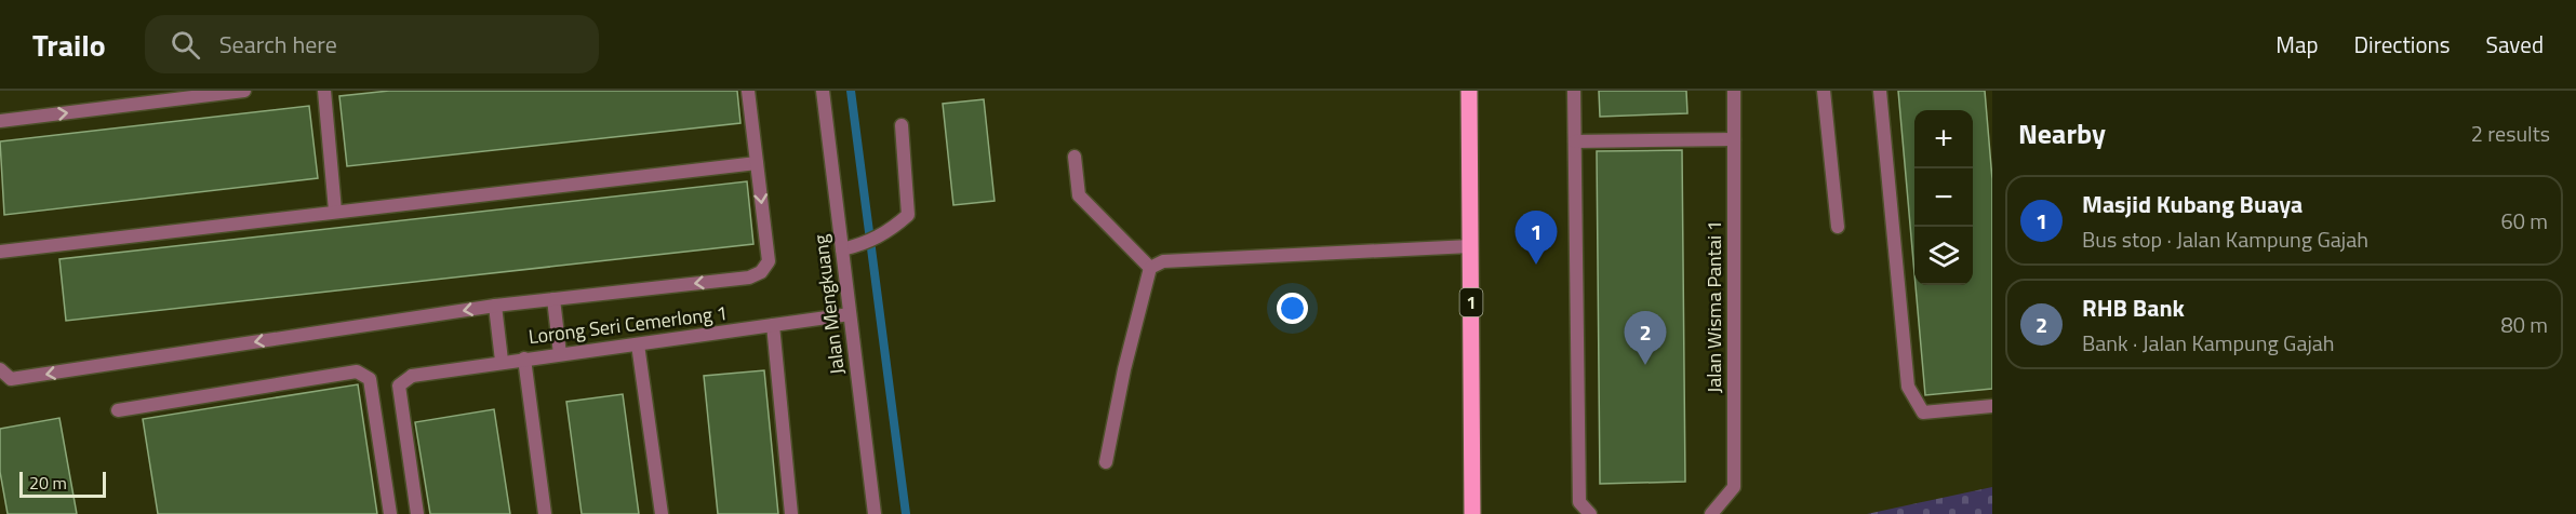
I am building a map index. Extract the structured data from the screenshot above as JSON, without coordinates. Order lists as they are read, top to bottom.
{
  "streets": {
    "main road": ["1"],
    "street": ["Jalan Mengkuang", "Jalan Wisma Pantai 1", "Lorong Seri Cemerlong 1"]
  },
  "crossings": [
    ["Jalan Mengkuang", "Lorong Seri Cemerlong 1"]
  ],
  "scale_bar": "20 m",
  "page": {
    "header": "Trailo",
    "search": "Search here",
    "nav": ["Map", "Directions", "Saved"],
    "heading": ["Nearby", "2 results"],
    "map_buttons": ["+", "−"],
    "list": [
      {
        "mark": "1",
        "name": "Masjid Kubang Buaya",
        "note": "Bus stop · Jalan Kampung Gajah",
        "value": "60 m"
      },
      {
        "mark": "2",
        "name": "RHB Bank",
        "note": "Bank · Jalan Kampung Gajah",
        "value": "80 m"
      }
    ],
    "pins": ["1", "2"],
    "scale": "20 m"
  }
}
